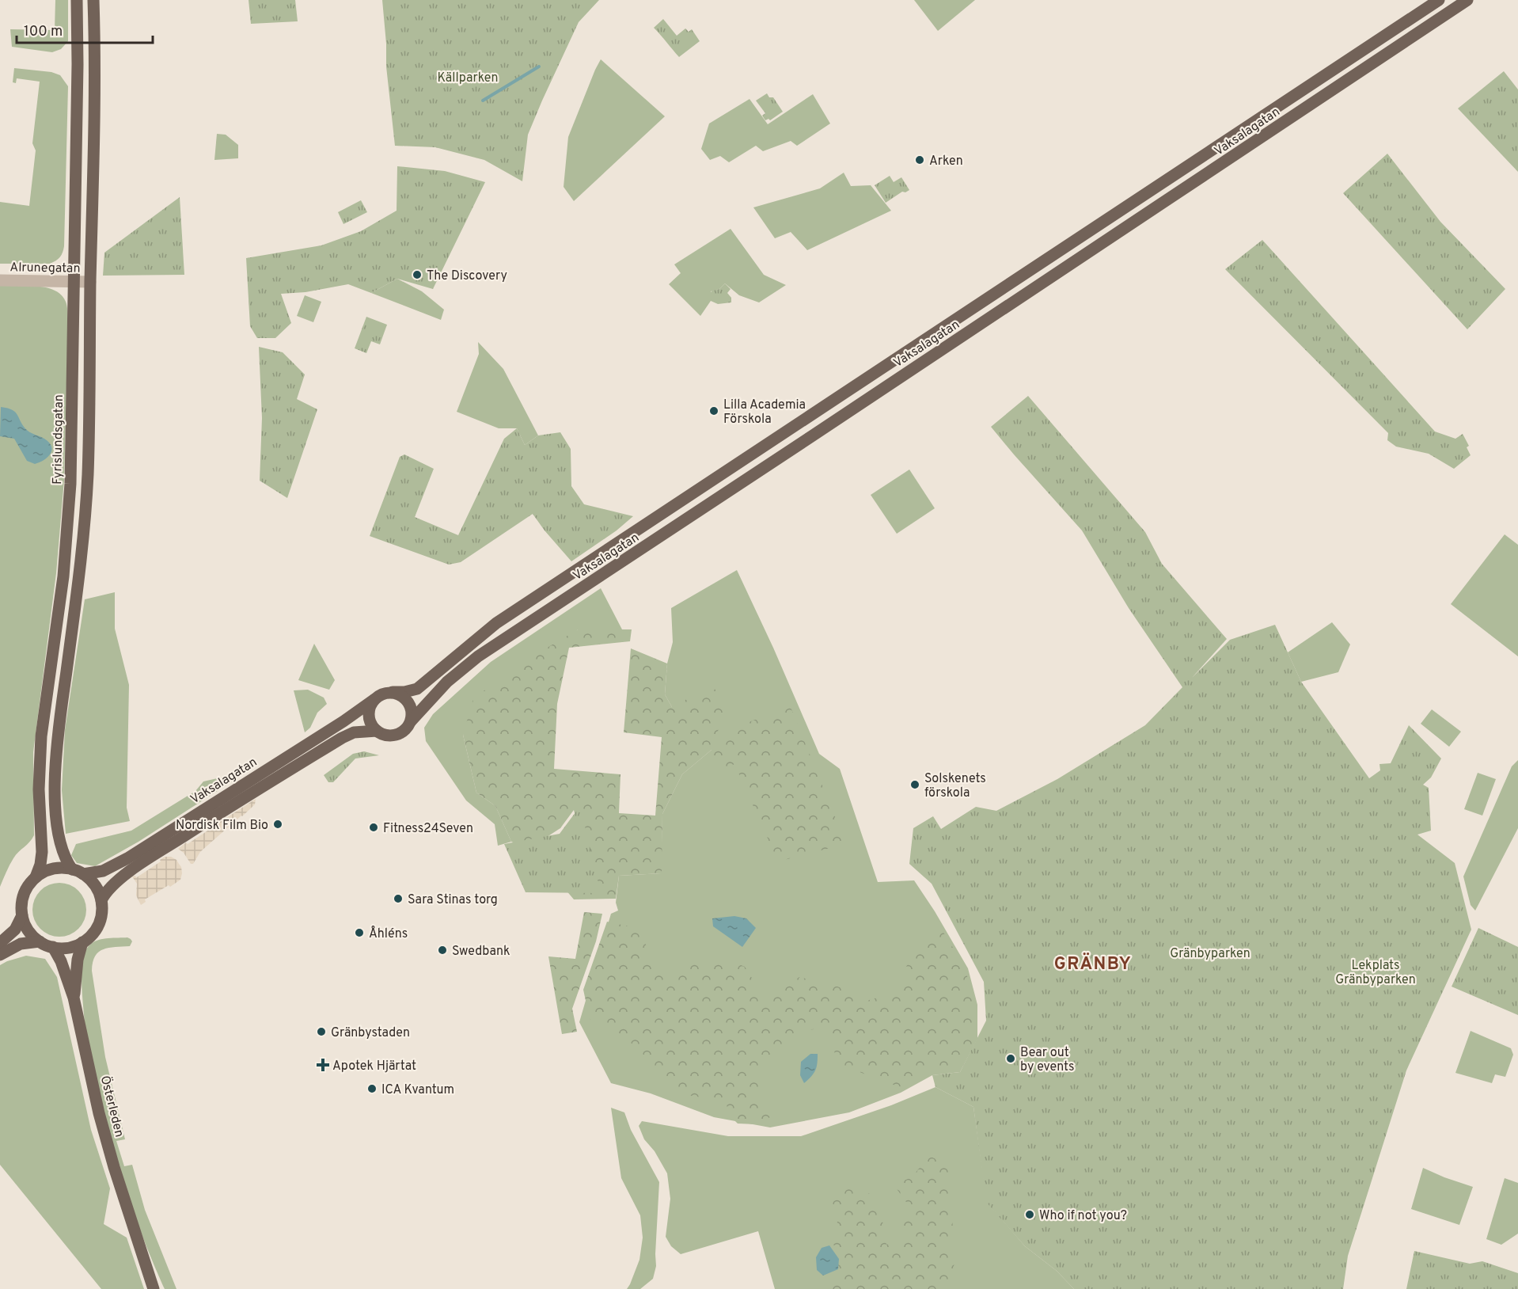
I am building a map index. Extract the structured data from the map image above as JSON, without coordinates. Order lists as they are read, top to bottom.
{
  "streets": {
    "main road": ["Vaksalagatan", "Fyrislundsgatan", "Österleden"],
    "street": ["Alrunegatan"]
  },
  "crossings": [
    ["Vaksalagatan", "Fyrislundsgatan"],
    ["Vaksalagatan", "Österleden"],
    ["Alrunegatan", "Fyrislundsgatan"],
    ["Fyrislundsgatan", "Österleden"]
  ],
  "districts": ["GRÄNBY"],
  "parks": ["Källparken", "Gränbyparken", "Lekplats Gränbyparken"],
  "places": {
    "other": [
      "Arken",
      "The Discovery",
      "Lilla Academia Förskola",
      "Solskenets förskola",
      "Nordisk Film Bio",
      "Fitness24Seven",
      "Sara Stinas torg",
      "Åhléns",
      "Swedbank",
      "Gränbystaden",
      "Bear out by events",
      "ICA Kvantum",
      "Who if not you?"
    ],
    "health": ["Apotek Hjärtat"]
  },
  "scale_bar": "100 m"
}
